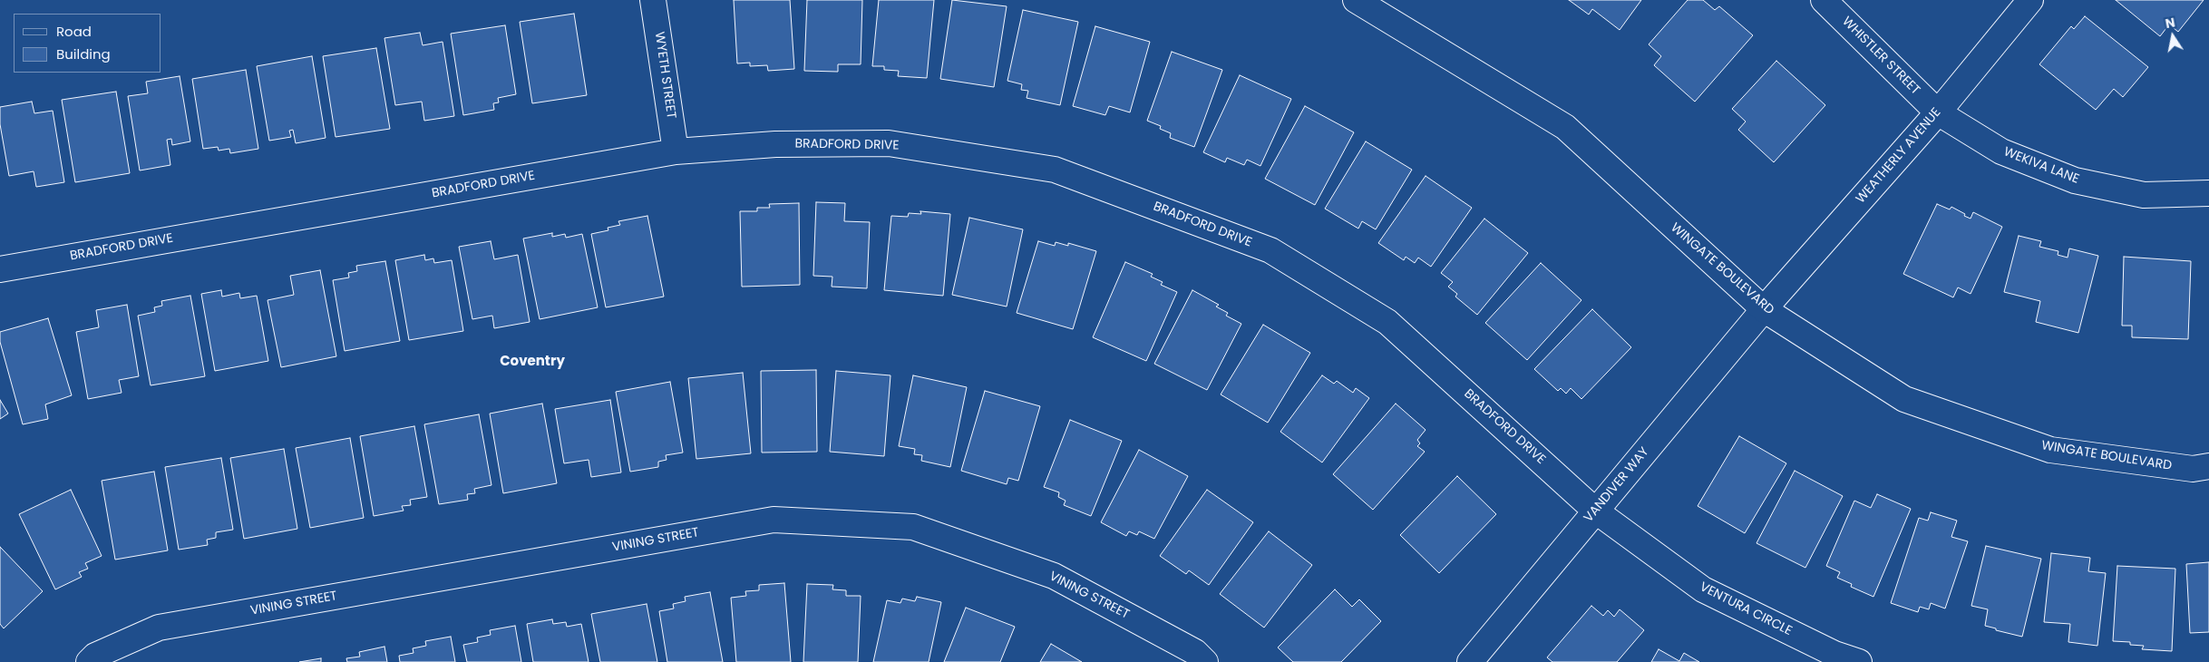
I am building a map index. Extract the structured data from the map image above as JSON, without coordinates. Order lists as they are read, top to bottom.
{
  "streets": {
    "street": [
      "WHISTLER STREET",
      "WYETH STREET",
      "BRADFORD DRIVE",
      "WEATHERLY AVENUE",
      "WEKIVA LANE",
      "WINGATE BOULEVARD",
      "VANDIVER WAY",
      "VINING STREET",
      "VENTURA CIRCLE"
    ]
  },
  "crossings": [
    ["WHISTLER STREET", "WEATHERLY AVENUE"],
    ["WHISTLER STREET", "WEKIVA LANE"],
    ["WYETH STREET", "BRADFORD DRIVE"],
    ["BRADFORD DRIVE", "VANDIVER WAY"],
    ["BRADFORD DRIVE", "VENTURA CIRCLE"],
    ["WEATHERLY AVENUE", "WEKIVA LANE"],
    ["WEATHERLY AVENUE", "WINGATE BOULEVARD"],
    ["WEATHERLY AVENUE", "VANDIVER WAY"],
    ["WINGATE BOULEVARD", "VANDIVER WAY"],
    ["VANDIVER WAY", "VENTURA CIRCLE"]
  ],
  "districts": ["Coventry"],
  "legend": ["Road", "Building"],
  "north": "top"
}
